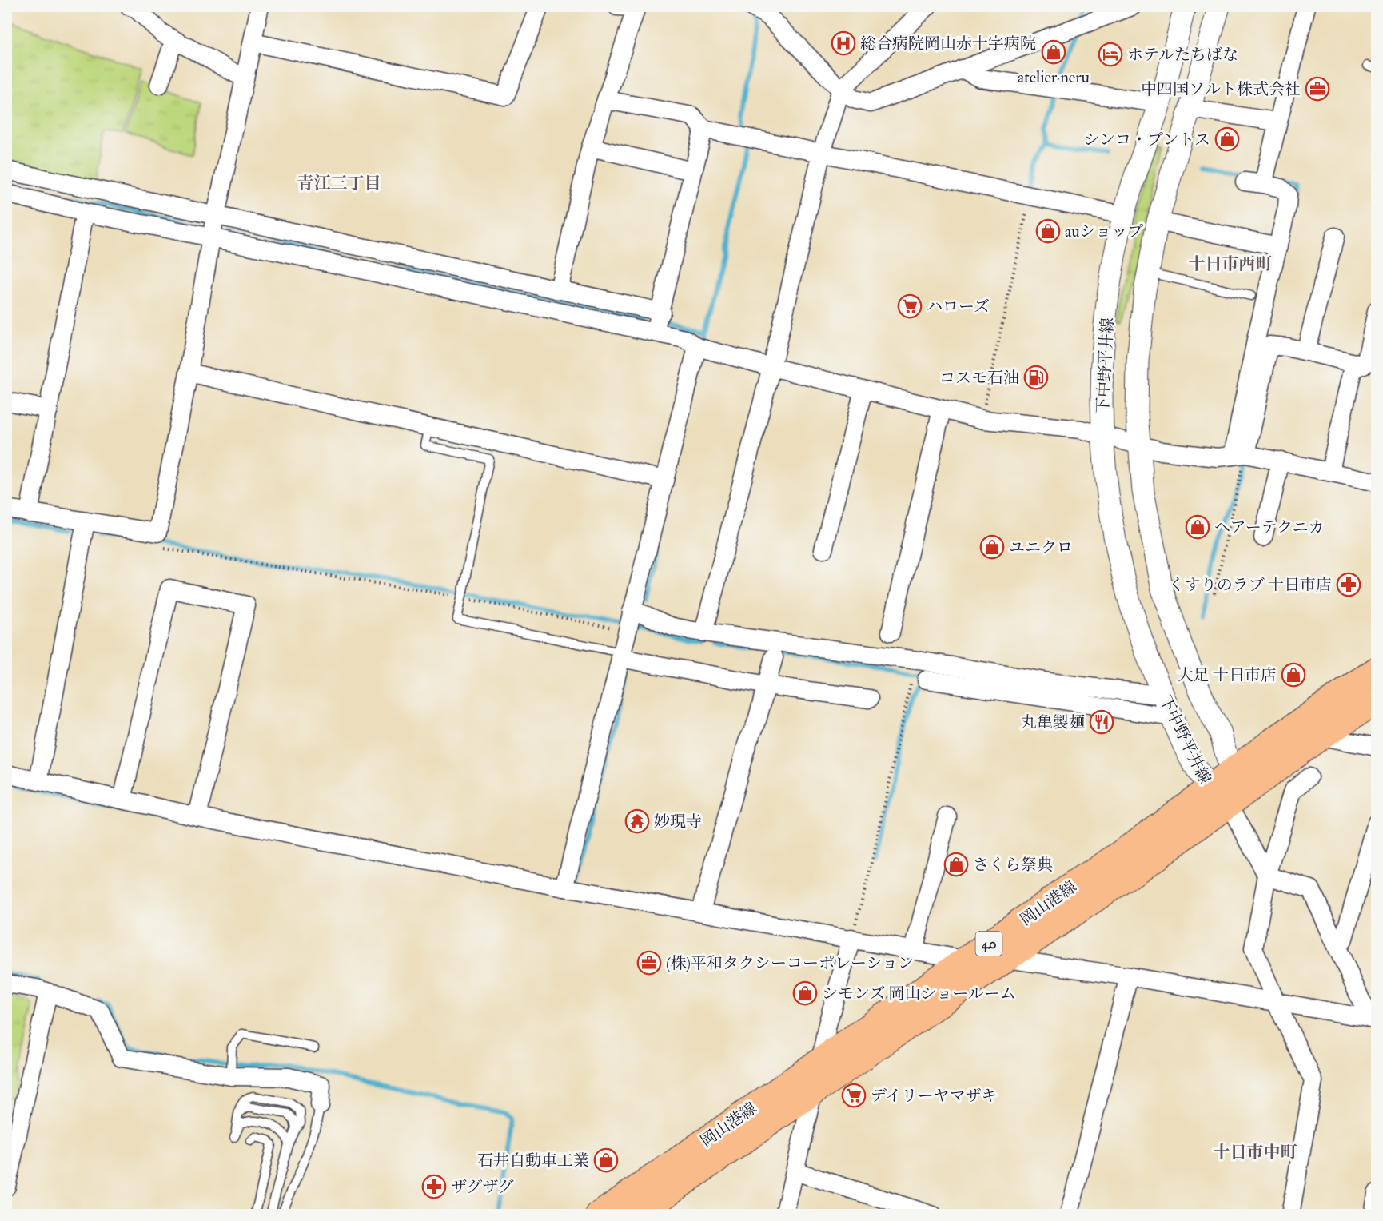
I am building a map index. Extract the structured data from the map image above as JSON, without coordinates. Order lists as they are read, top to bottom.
{
  "streets": {
    "main road": ["岡山港線", "40"],
    "street": ["下中野平井線"]
  },
  "crossings": [
    ["下中野平井線", "岡山港線"]
  ],
  "districts": ["青江三丁目", "十日市西町", "十日市中町"],
  "places": {
    "hospital": ["総合病院岡山赤十字病院"],
    "shop": [
      "atelier neru",
      "シンコ・プントス",
      "auショップ",
      "ヘアーテクニカ",
      "ユニクロ",
      "大足 十日市店",
      "さくら祭典",
      "シモンズ 岡山ショールーム",
      "石井自動車工業"
    ],
    "hotel": ["ホテルたちばな"],
    "office": ["中四国ソルト株式会社", "(株)平和タクシーコーポレーション"],
    "supermarket": ["ハローズ", "デイリーヤマザキ"],
    "fuel station": ["コスモ石油"],
    "pharmacy": ["くすりのラブ 十日市店", "ザグザグ"],
    "restaurant": ["丸亀製麺"],
    "temple": ["妙現寺"]
  }
}
